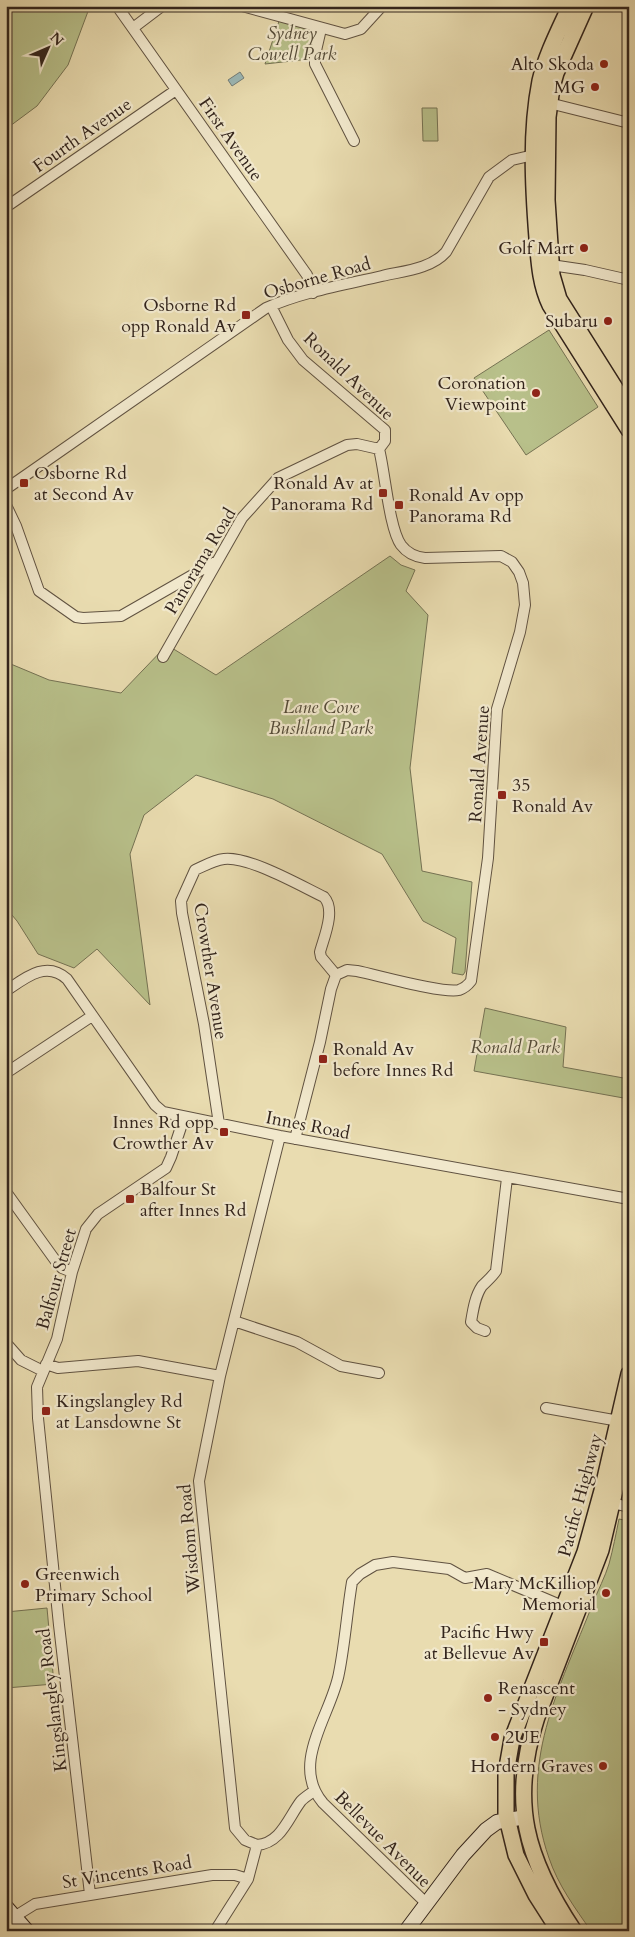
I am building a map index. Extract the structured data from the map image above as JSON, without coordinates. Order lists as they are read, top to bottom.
{
  "streets": {
    "main road": ["Pacific Highway"],
    "street": [
      "Fourth Avenue",
      "First Avenue",
      "Osborne Road",
      "Ronald Avenue",
      "Panorama Road",
      "Crowther Avenue",
      "Innes Road",
      "Balfour Street",
      "Wisdom Road",
      "Kingslangley Road",
      "Bellevue Avenue",
      "St Vincents Road"
    ]
  },
  "crossings": [
    ["Fourth Avenue", "First Avenue"],
    ["First Avenue", "Osborne Road"],
    ["Osborne Road", "Ronald Avenue"],
    ["Ronald Avenue", "Panorama Road"],
    ["Ronald Avenue", "Crowther Avenue"],
    ["Crowther Avenue", "Innes Road"],
    ["Innes Road", "Balfour Street"],
    ["Innes Road", "Wisdom Road"],
    ["Balfour Street", "Kingslangley Road"],
    ["Pacific Highway", "Bellevue Avenue"],
    ["Kingslangley Road", "St Vincents Road"]
  ],
  "parks": ["Sydney Cowell Park", "Lane Cove Bushland Park", "Ronald Park"],
  "places": {
    "other": [
      "Alto Skoda",
      "MG",
      "Golf Mart",
      "Subaru",
      "Coronation Viewpoint",
      "Greenwich Primary School",
      "Mary McKilliop Memorial",
      "Renascent - Sydney",
      "2UE",
      "Hordern Graves"
    ],
    "transit": [
      "Osborne Rd opp Ronald Av",
      "Osborne Rd at Second Av",
      "Ronald Av at Panorama Rd",
      "Ronald Av opp Panorama Rd",
      "35 Ronald Av",
      "Ronald Av before Innes Rd",
      "Innes Rd opp Crowther Av",
      "Balfour St after Innes Rd",
      "Kingslangley Rd at Lansdowne St",
      "Pacific Hwy at Bellevue Av"
    ]
  },
  "north": "top right"
}
